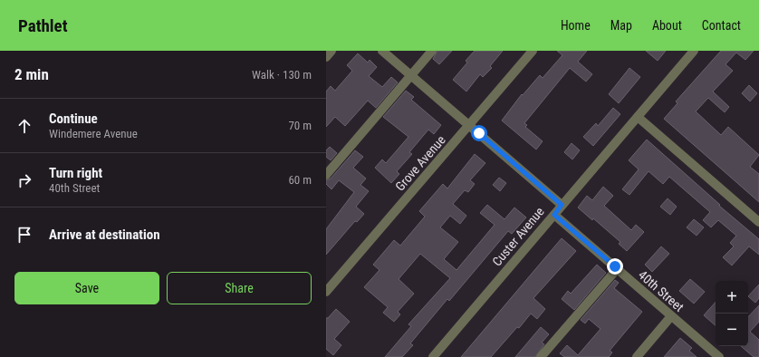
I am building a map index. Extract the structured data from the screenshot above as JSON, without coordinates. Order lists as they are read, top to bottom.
{
  "streets": {
    "street": ["Grove Avenue", "Custer Avenue", "40th Street"]
  },
  "crossings": [
    ["Custer Avenue", "40th Street"]
  ],
  "page": {
    "header": "Pathlet",
    "nav": [
      "Home",
      "Map",
      "About",
      "Contact"
    ],
    "heading": ["2 min", "Walk · 130 m"],
    "list": [
      ["Continue", "Windemere Avenue", "70 m"],
      ["Turn right", "40th Street", "60 m"],
      "Arrive at destination"
    ],
    "buttons": ["Save", "Share"],
    "map_buttons": ["+", "−"]
  }
}
